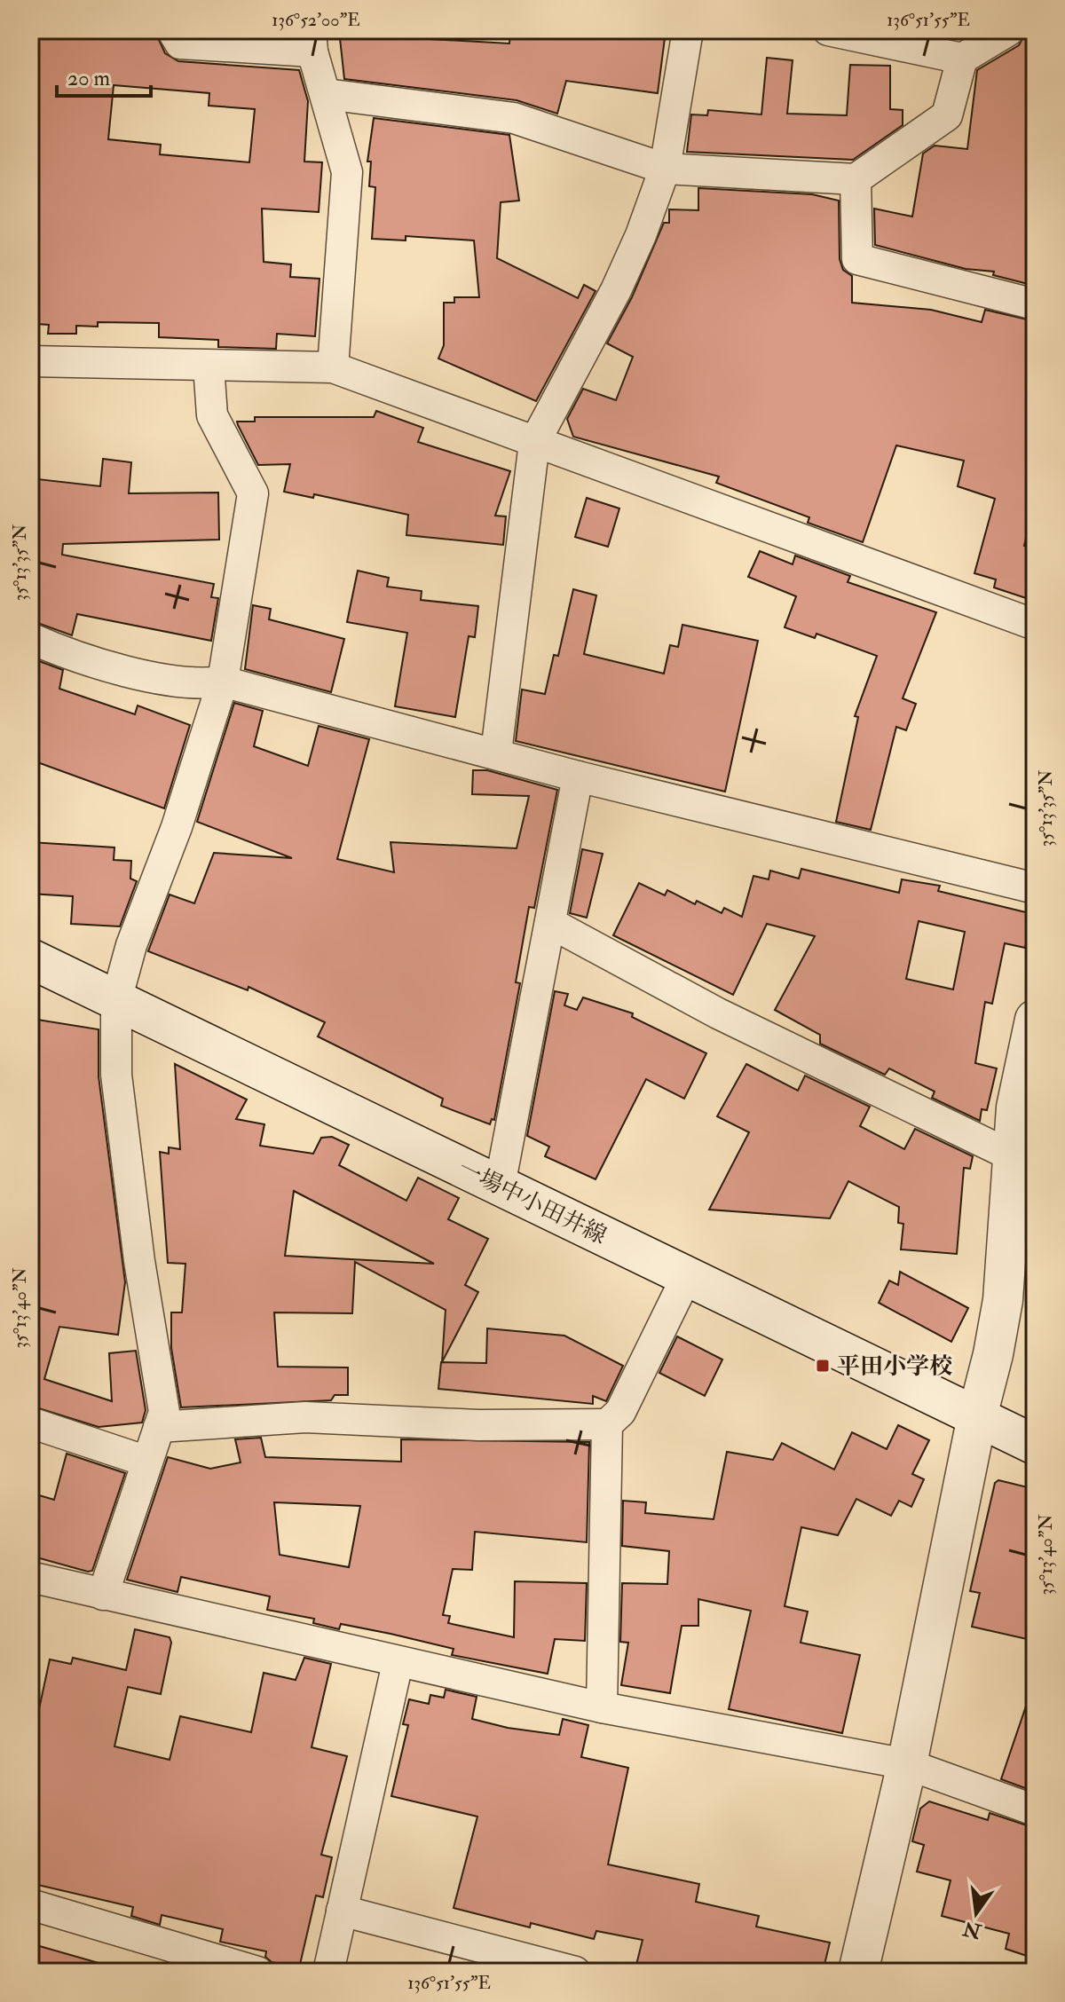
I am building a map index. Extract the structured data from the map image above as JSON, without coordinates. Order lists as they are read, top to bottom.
{
  "streets": {
    "main road": ["一場中小田井線"]
  },
  "places": {
    "transit": ["平田小学校"]
  },
  "scale_bar": "20 m",
  "north": "bottom",
  "coordinates": [
    "136°52'00\"E",
    "136°51'55\"E",
    "35°13'35\"N",
    "35°13'40\"N"
  ]
}
